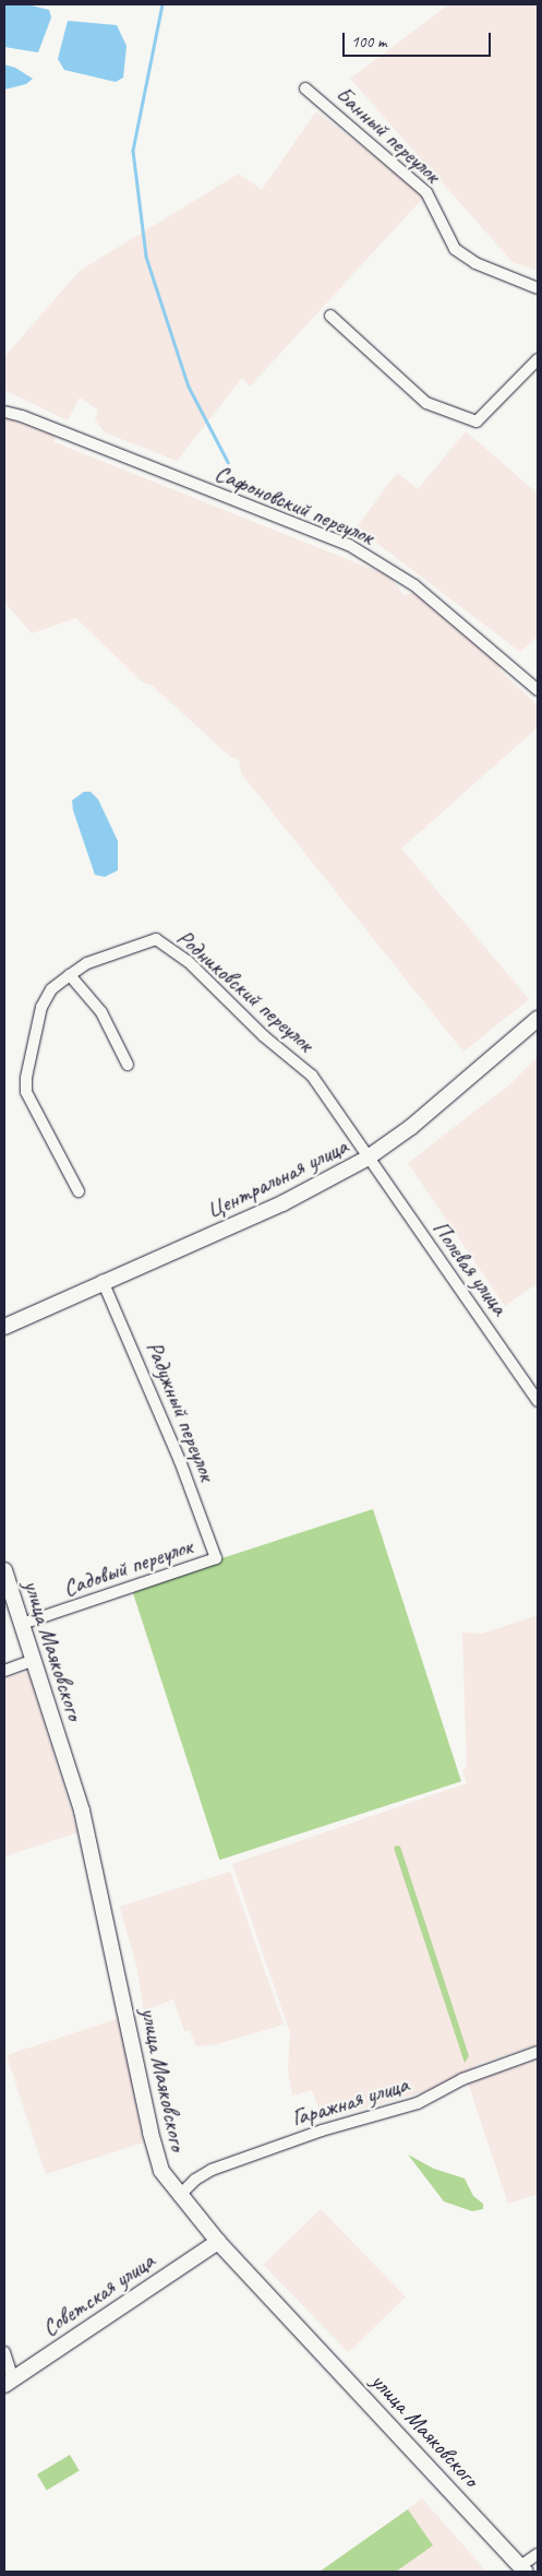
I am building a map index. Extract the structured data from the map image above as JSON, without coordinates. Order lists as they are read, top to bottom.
{
  "streets": {
    "street": [
      "Банный переулок",
      "Сафоновский переулок",
      "Родниковский переулок",
      "Центральная улица",
      "Полевая улица",
      "Радужный переулок",
      "Садовый переулок",
      "улица Маяковского",
      "Гаражная улица",
      "Советская улица"
    ]
  },
  "crossings": [
    ["Родниковский переулок", "Центральная улица"],
    ["Родниковский переулок", "Полевая улица"],
    ["Центральная улица", "Полевая улица"],
    ["Центральная улица", "Радужный переулок"],
    ["Радужный переулок", "Садовый переулок"],
    ["Садовый переулок", "улица Маяковского"],
    ["улица Маяковского", "Гаражная улица"],
    ["улица Маяковского", "Советская улица"]
  ],
  "scale_bar": "100 m"
}
